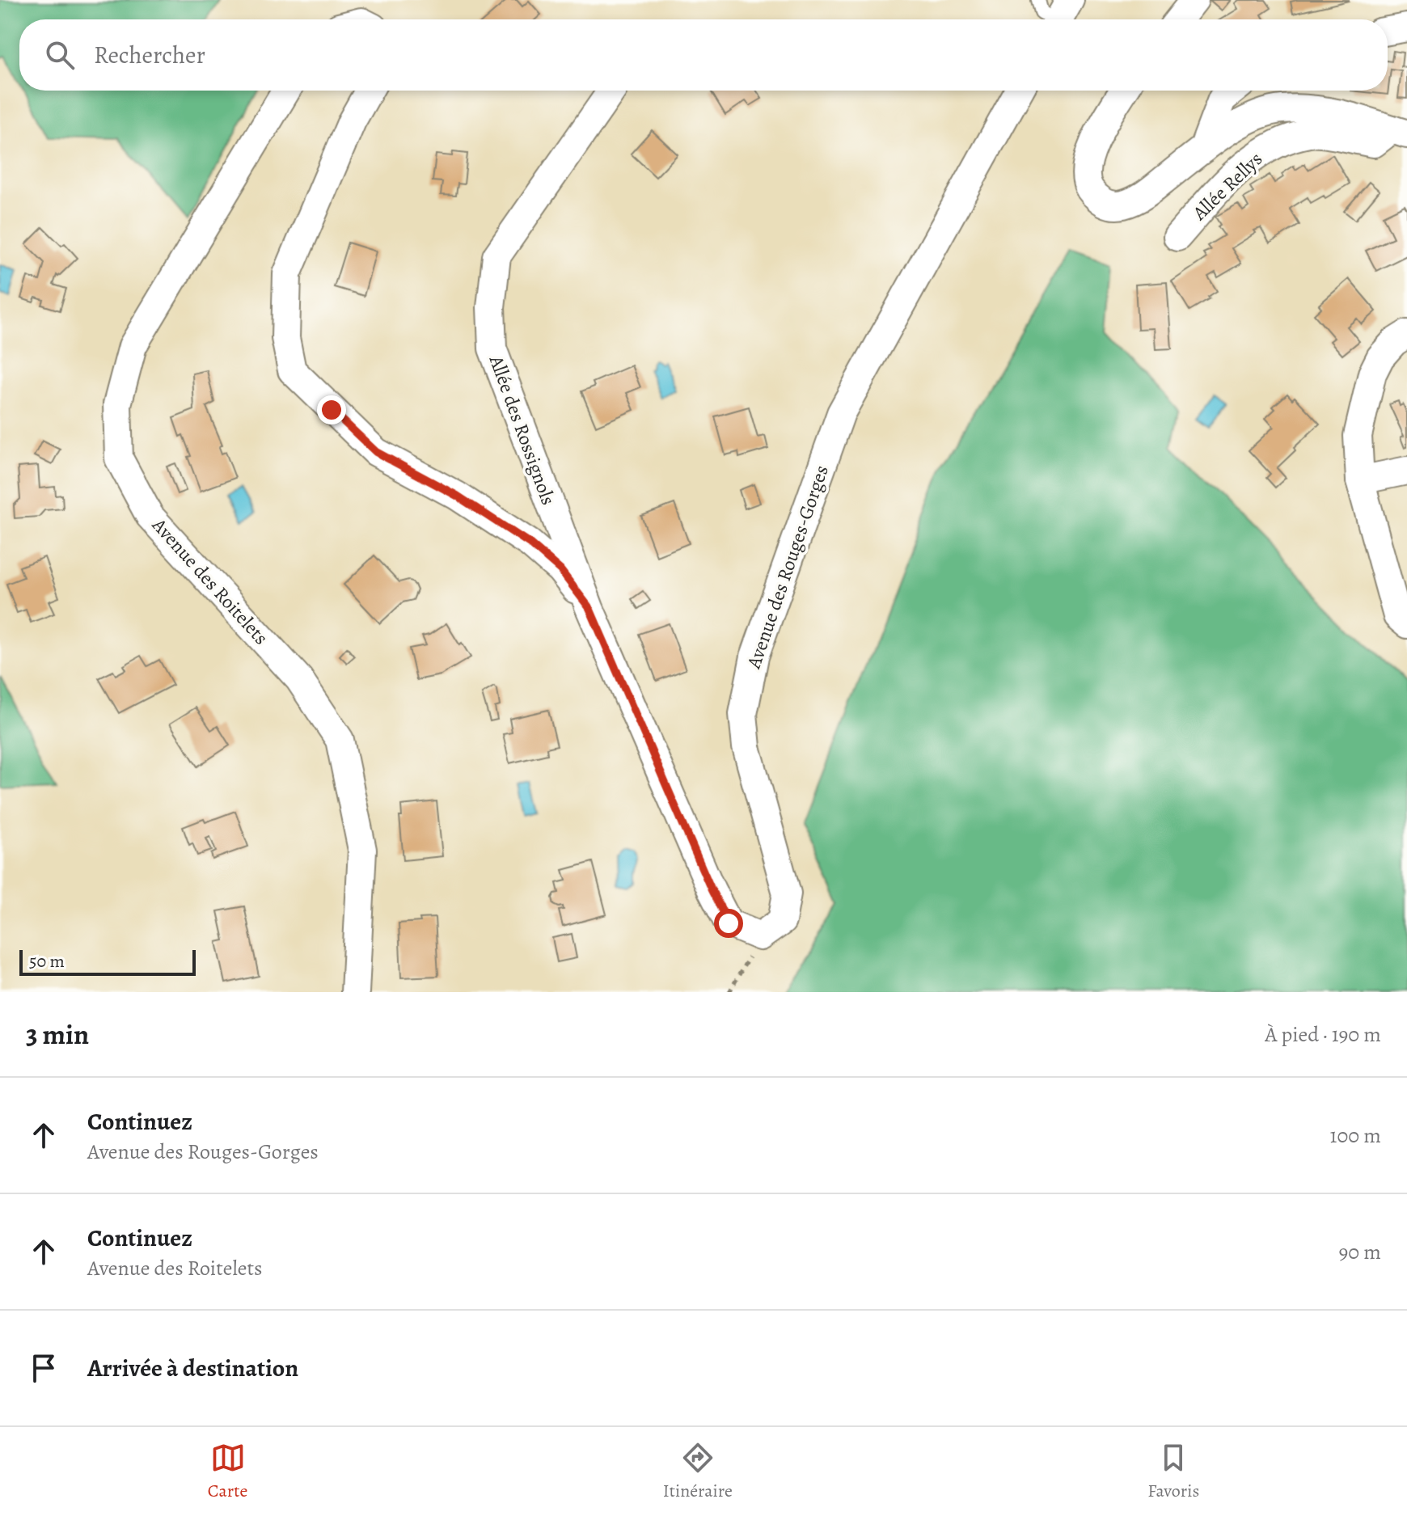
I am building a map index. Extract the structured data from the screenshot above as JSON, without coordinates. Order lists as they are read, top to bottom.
{
  "streets": {
    "street": [
      "Allée Rellys",
      "Allée des Rossignols",
      "Avenue des Rouges-Gorges",
      "Avenue des Roitelets"
    ]
  },
  "scale_bar": "50 m",
  "page": {
    "search": "Rechercher",
    "scale": "50 m",
    "heading": ["3 min", "À pied · 190 m"],
    "list": [
      ["Continuez", "Avenue des Rouges-Gorges", "100 m"],
      ["Continuez", "Avenue des Roitelets", "90 m"],
      "Arrivée à destination"
    ],
    "nav": ["Carte", "Itinéraire", "Favoris"]
  }
}
